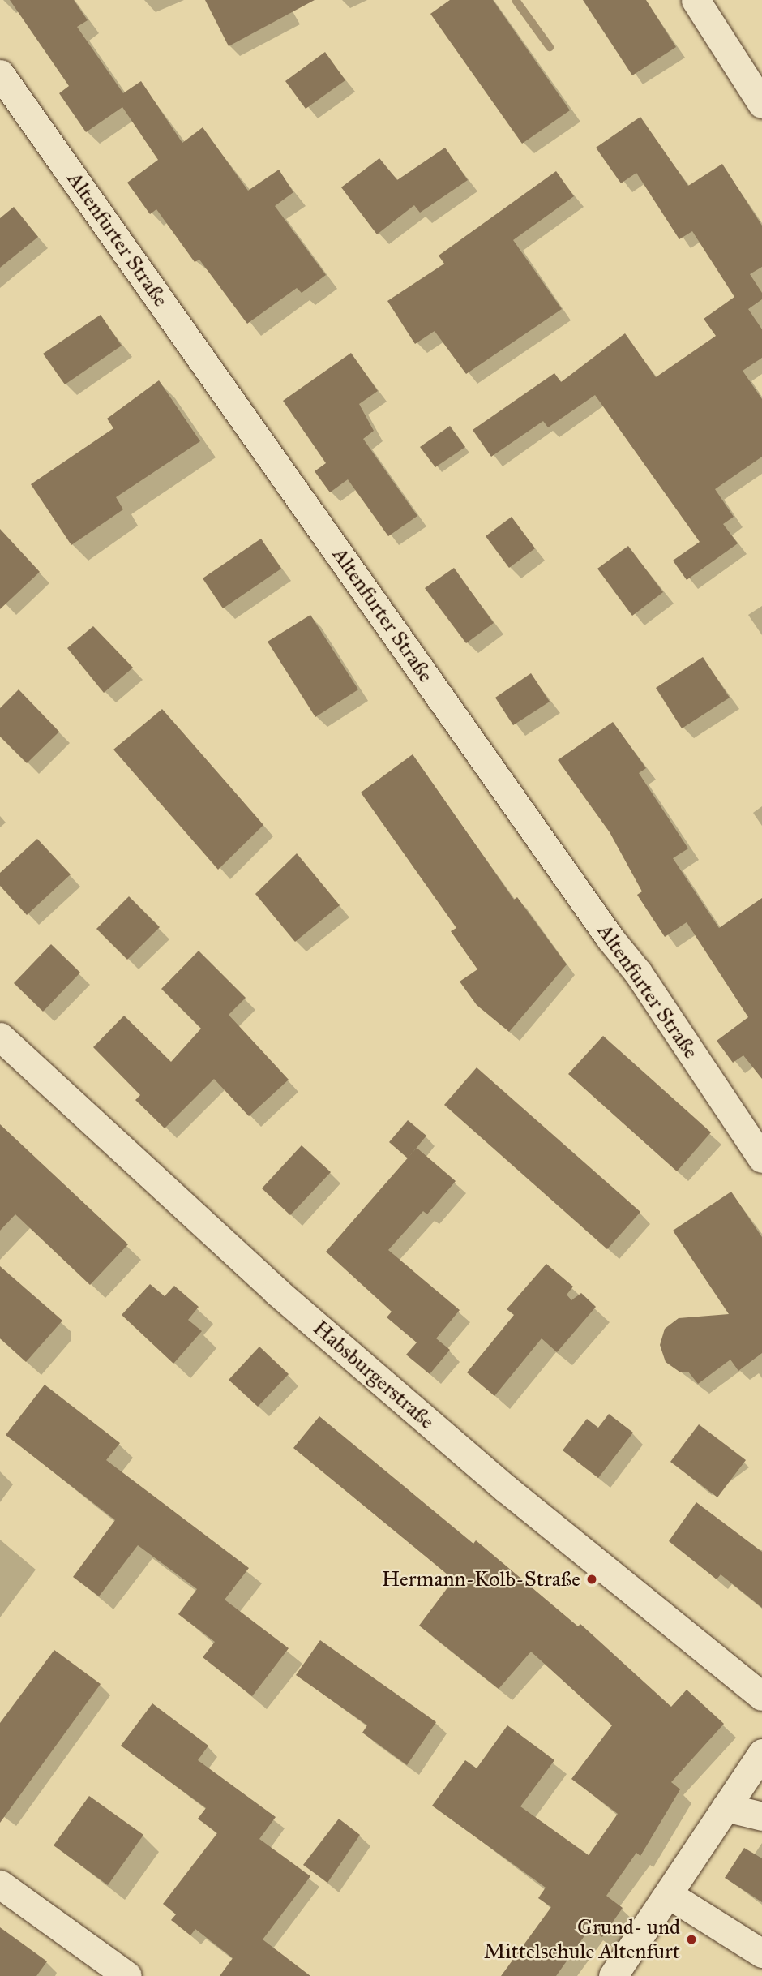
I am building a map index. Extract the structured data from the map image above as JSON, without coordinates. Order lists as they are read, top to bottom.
{
  "streets": {
    "street": ["Altenfurter Straße", "Habsburgerstraße"]
  },
  "places": ["Hermann-Kolb-Straße", "Grund- und Mittelschule Altenfurt"]
}
